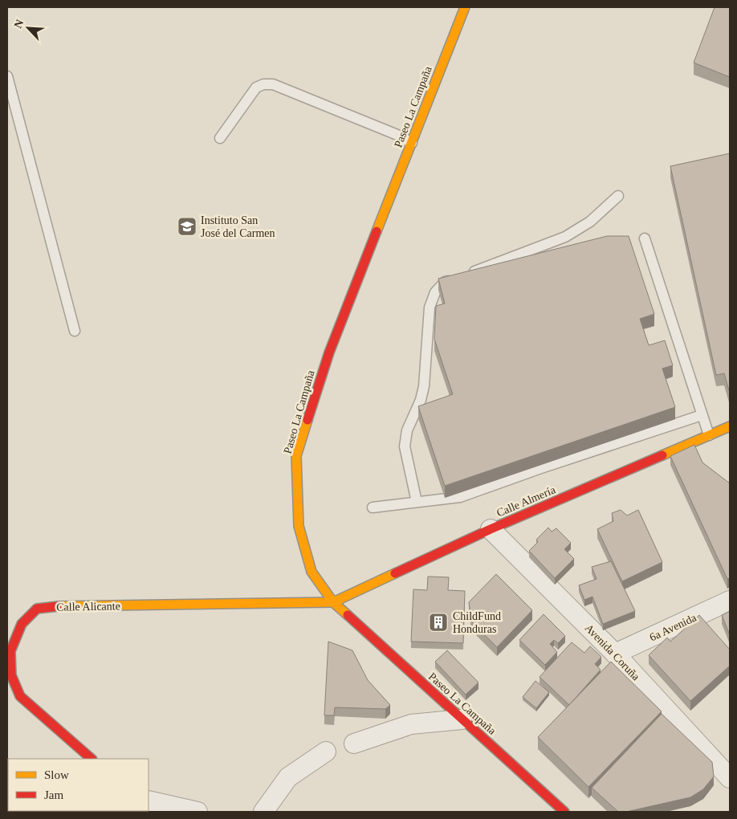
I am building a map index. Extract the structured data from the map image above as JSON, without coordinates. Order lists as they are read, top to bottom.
{
  "streets": {
    "street": [
      "Paseo La Campaña",
      "Calle Almería",
      "Calle Alicante",
      "6a Avenida",
      "Avenida Coruña"
    ]
  },
  "crossings": [
    ["Paseo La Campaña", "Calle Almería"],
    ["Paseo La Campaña", "Calle Alicante"],
    ["Calle Almería", "Calle Alicante"],
    ["Calle Almería", "Avenida Coruña"],
    ["6a Avenida", "Avenida Coruña"]
  ],
  "places": {
    "school or university": ["Instituto San José del Carmen"],
    "building": ["ChildFund Honduras"]
  },
  "legend": ["Slow", "Jam"],
  "north": "top left"
}
